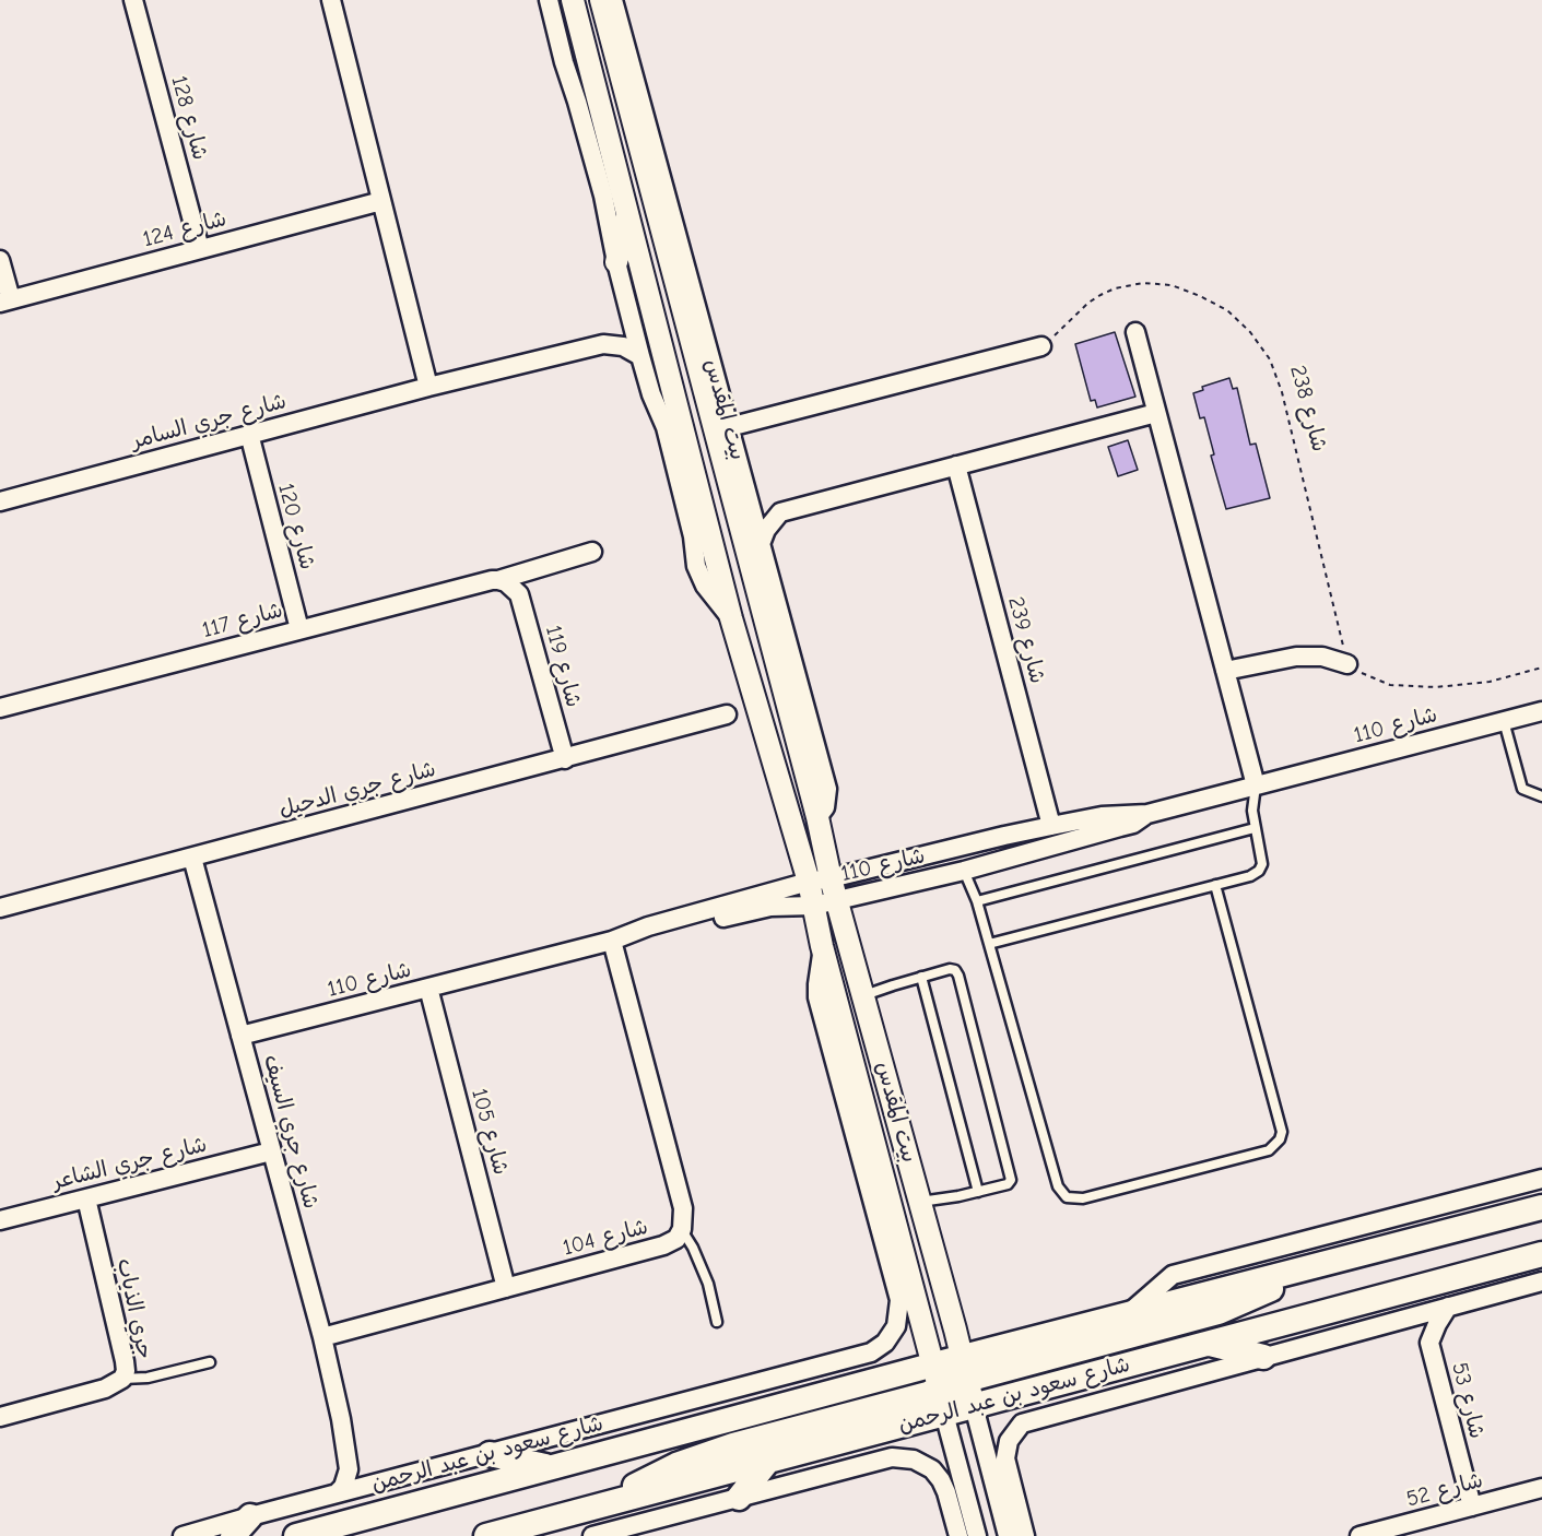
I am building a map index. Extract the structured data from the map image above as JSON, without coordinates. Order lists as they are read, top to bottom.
{
  "streets": {
    "main road": ["شارع سعود بن عبد الرحمن"],
    "street": [
      "شارع 128",
      "شارع 124",
      "بيت المقدس",
      "شارع جري السامر",
      "شارع 120",
      "شارع 117",
      "شارع 239",
      "شارع 119",
      "شارع 110",
      "شارع جري الدحيل",
      "شارع جري السيف",
      "شارع 105",
      "شارع جري الشاعر",
      "شارع 104",
      "جري الذياب",
      "شارع 53",
      "شارع 52"
    ],
    "path": ["شارع 238"]
  },
  "crossings": [
    ["شارع 128", "شارع 124"],
    ["بيت المقدس", "شارع جري السامر"],
    ["بيت المقدس", "شارع 110"],
    ["بيت المقدس", "شارع سعود بن عبد الرحمن"],
    ["شارع جري السامر", "شارع 120"],
    ["شارع 120", "شارع 117"],
    ["شارع 117", "شارع 119"],
    ["شارع 239", "شارع 110"],
    ["شارع 119", "شارع جري الدحيل"],
    ["شارع 110", "شارع جري السيف"],
    ["شارع 110", "شارع 105"],
    ["شارع جري الدحيل", "شارع جري السيف"],
    ["شارع جري السيف", "شارع جري الشاعر"],
    ["شارع جري السيف", "شارع 104"],
    ["شارع جري السيف", "شارع سعود بن عبد الرحمن"],
    ["شارع 105", "شارع 104"],
    ["شارع جري الشاعر", "جري الذياب"],
    ["شارع سعود بن عبد الرحمن", "شارع 53"],
    ["شارع 53", "شارع 52"]
  ]
}
